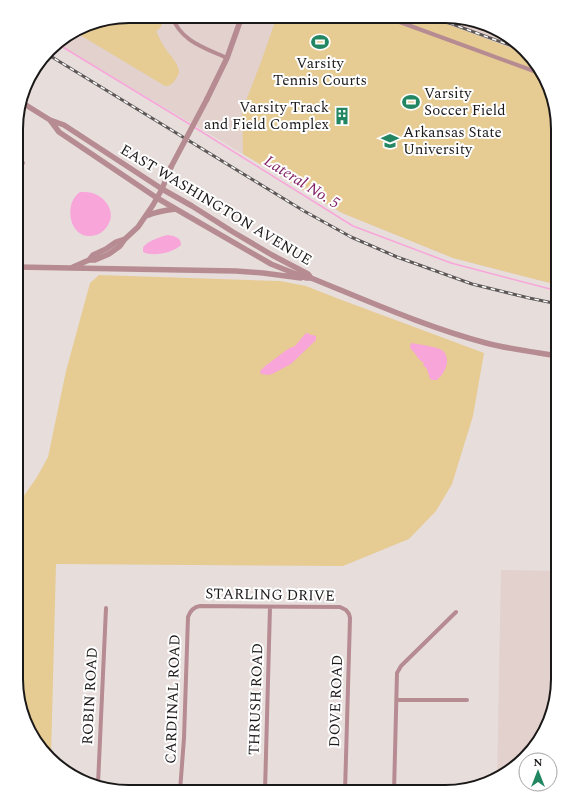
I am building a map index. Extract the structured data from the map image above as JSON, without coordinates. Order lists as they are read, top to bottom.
{
  "streets": {
    "street": [
      "EAST WASHINGTON AVENUE",
      "STARLING DRIVE",
      "ROBIN ROAD",
      "CARDINAL ROAD",
      "THRUSH ROAD",
      "DOVE ROAD"
    ]
  },
  "crossings": [
    ["STARLING DRIVE", "CARDINAL ROAD"],
    ["STARLING DRIVE", "THRUSH ROAD"],
    ["STARLING DRIVE", "DOVE ROAD"]
  ],
  "water": ["Lateral No. 5"],
  "places": {
    "sports": ["Varsity Tennis Courts", "Varsity Soccer Field"],
    "building": ["Varsity Track and Field Complex"],
    "school or university": ["Arkansas State University"]
  },
  "north": "top"
}
